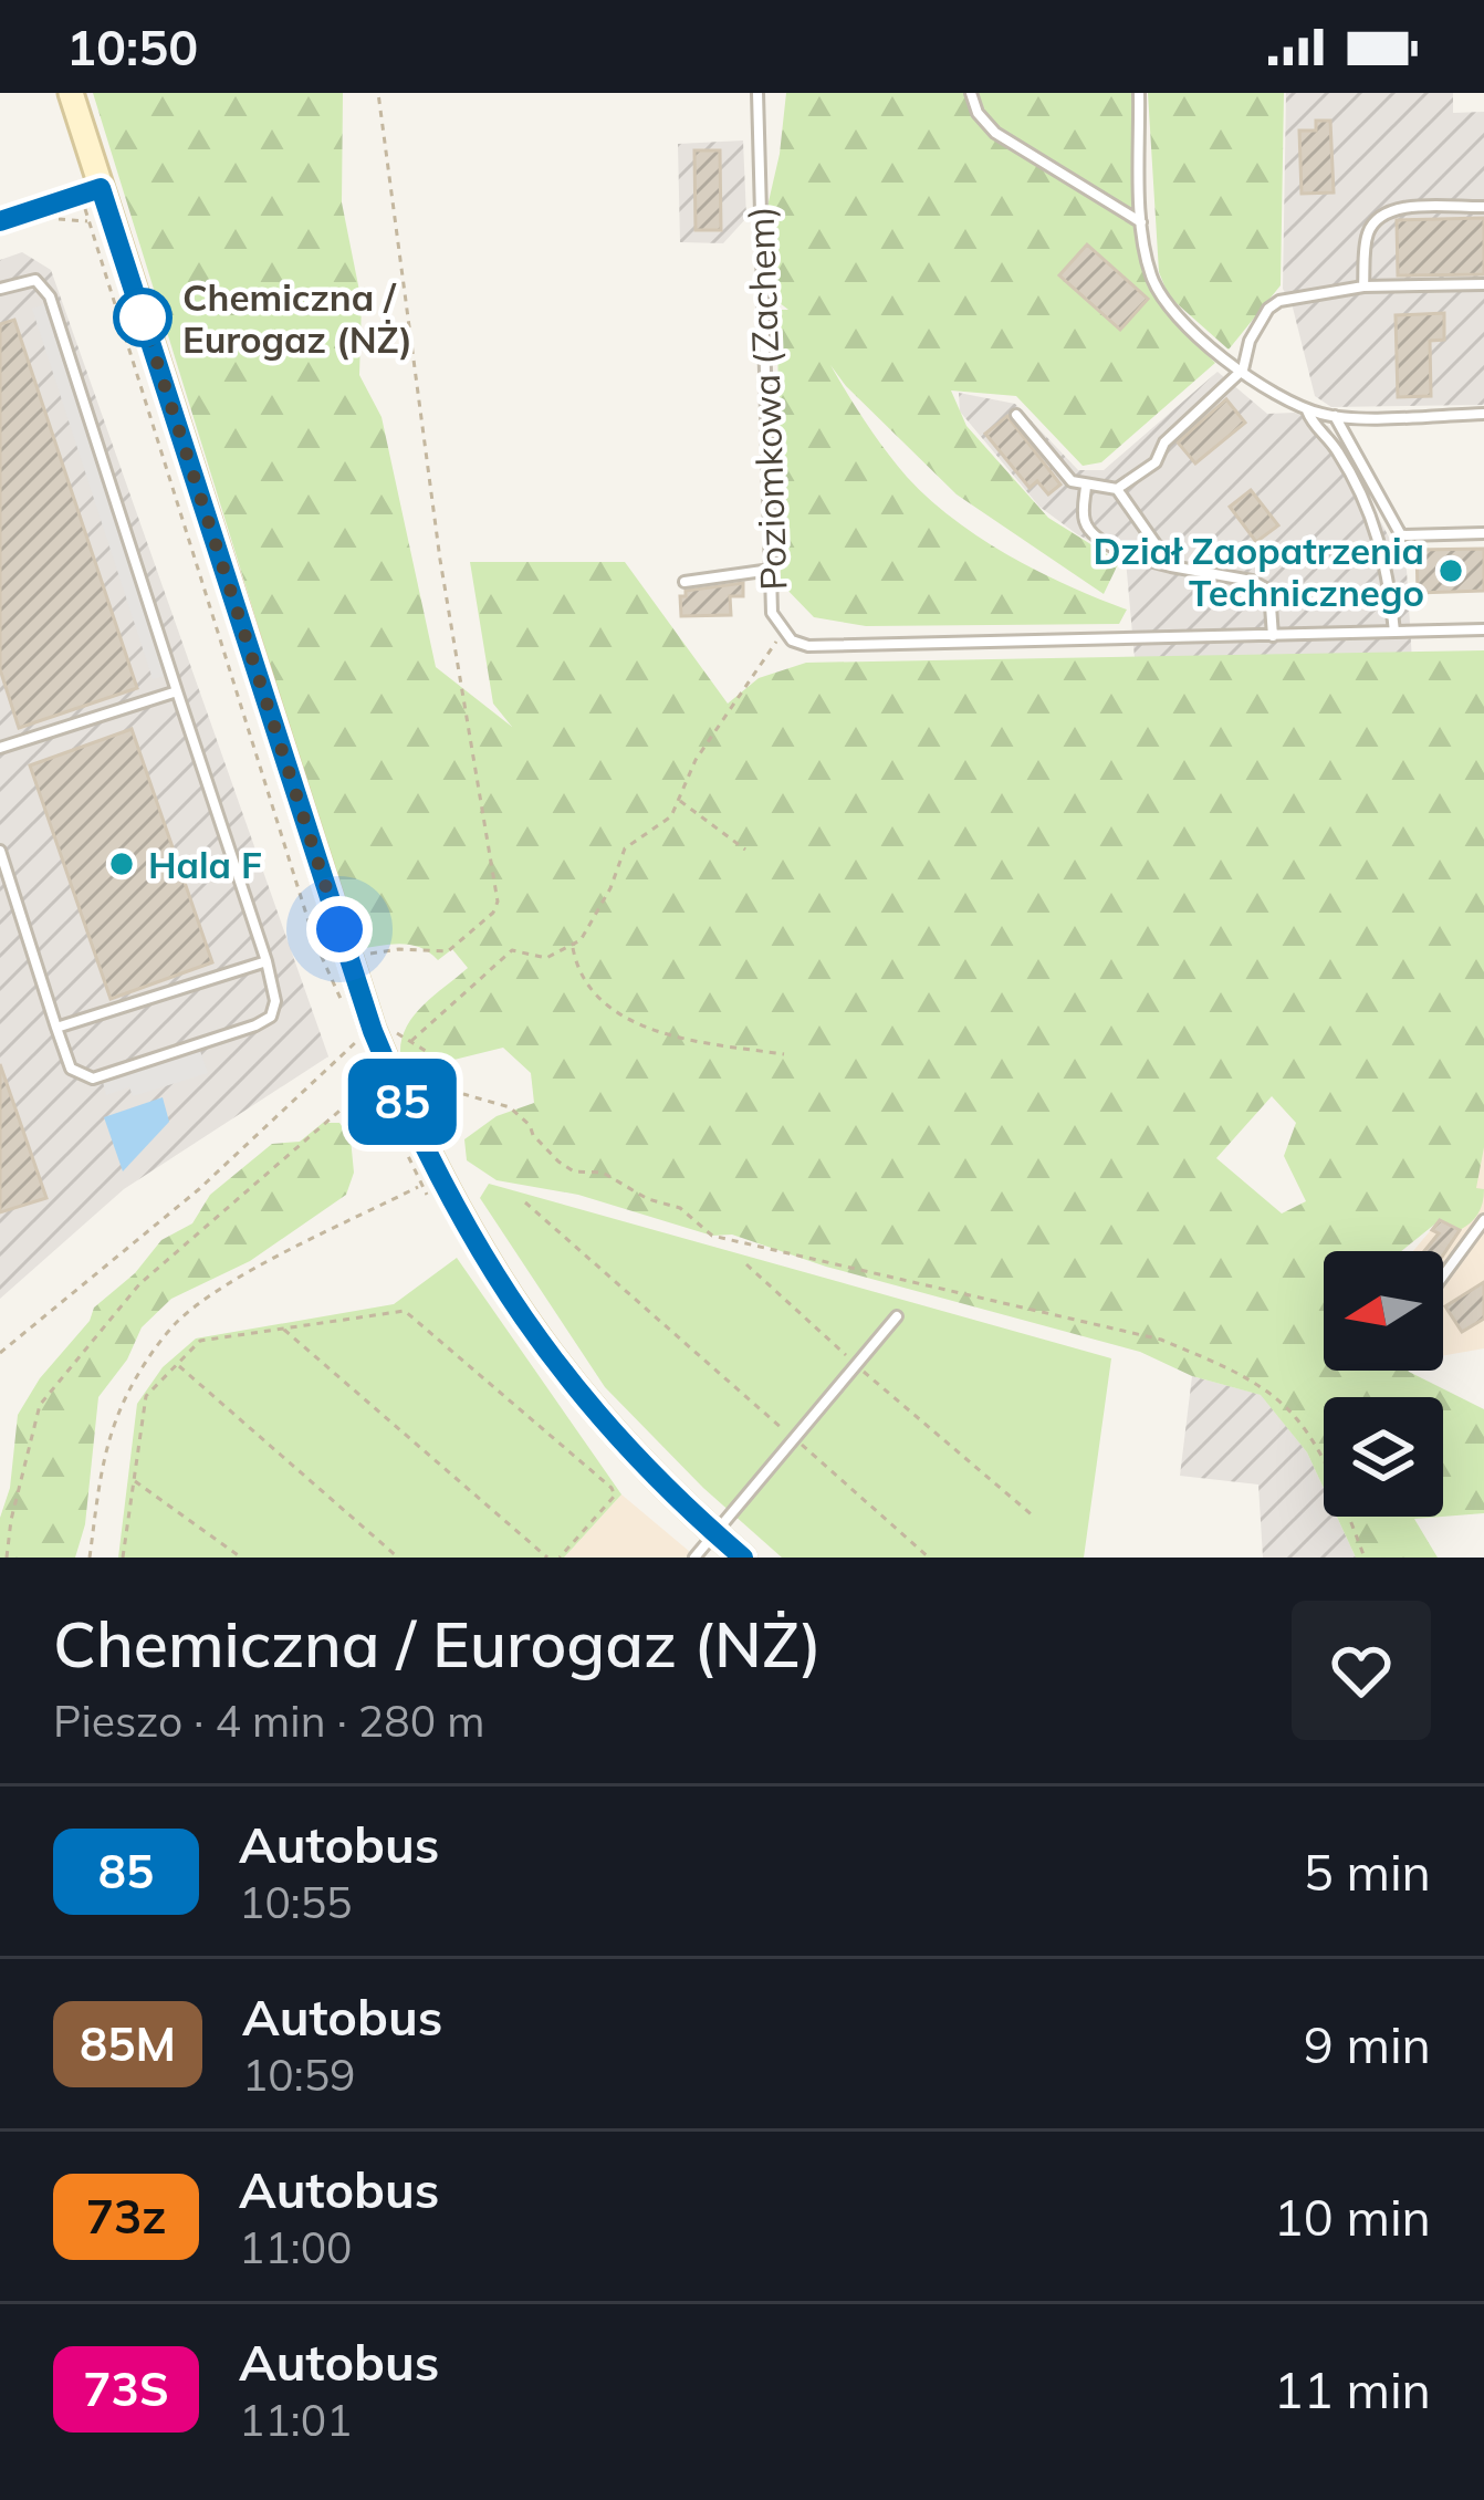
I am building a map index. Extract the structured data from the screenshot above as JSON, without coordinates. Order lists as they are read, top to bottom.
{
  "streets": {
    "lane": ["Poziomkowa (Zachem)"]
  },
  "places": ["Chemiczna / Eurogaz (NŻ)", "Dział Zaopatrzenia Technicznego", "Hala F"],
  "lines": ["bus line 85"],
  "north": "left",
  "page": {
    "status": "10:50",
    "on_map": "85",
    "heading": ["Chemiczna / Eurogaz (NŻ)", "Pieszo · 4 min · 280 m"],
    "list": [
      {
        "mark": "85",
        "name": "Autobus",
        "note": "10:55",
        "value": "5 min"
      },
      {
        "mark": "85M",
        "name": "Autobus",
        "note": "10:59",
        "value": "9 min"
      },
      {
        "mark": "73z",
        "name": "Autobus",
        "note": "11:00",
        "value": "10 min"
      },
      {
        "mark": "73S",
        "name": "Autobus",
        "note": "11:01",
        "value": "11 min"
      }
    ]
  }
}
